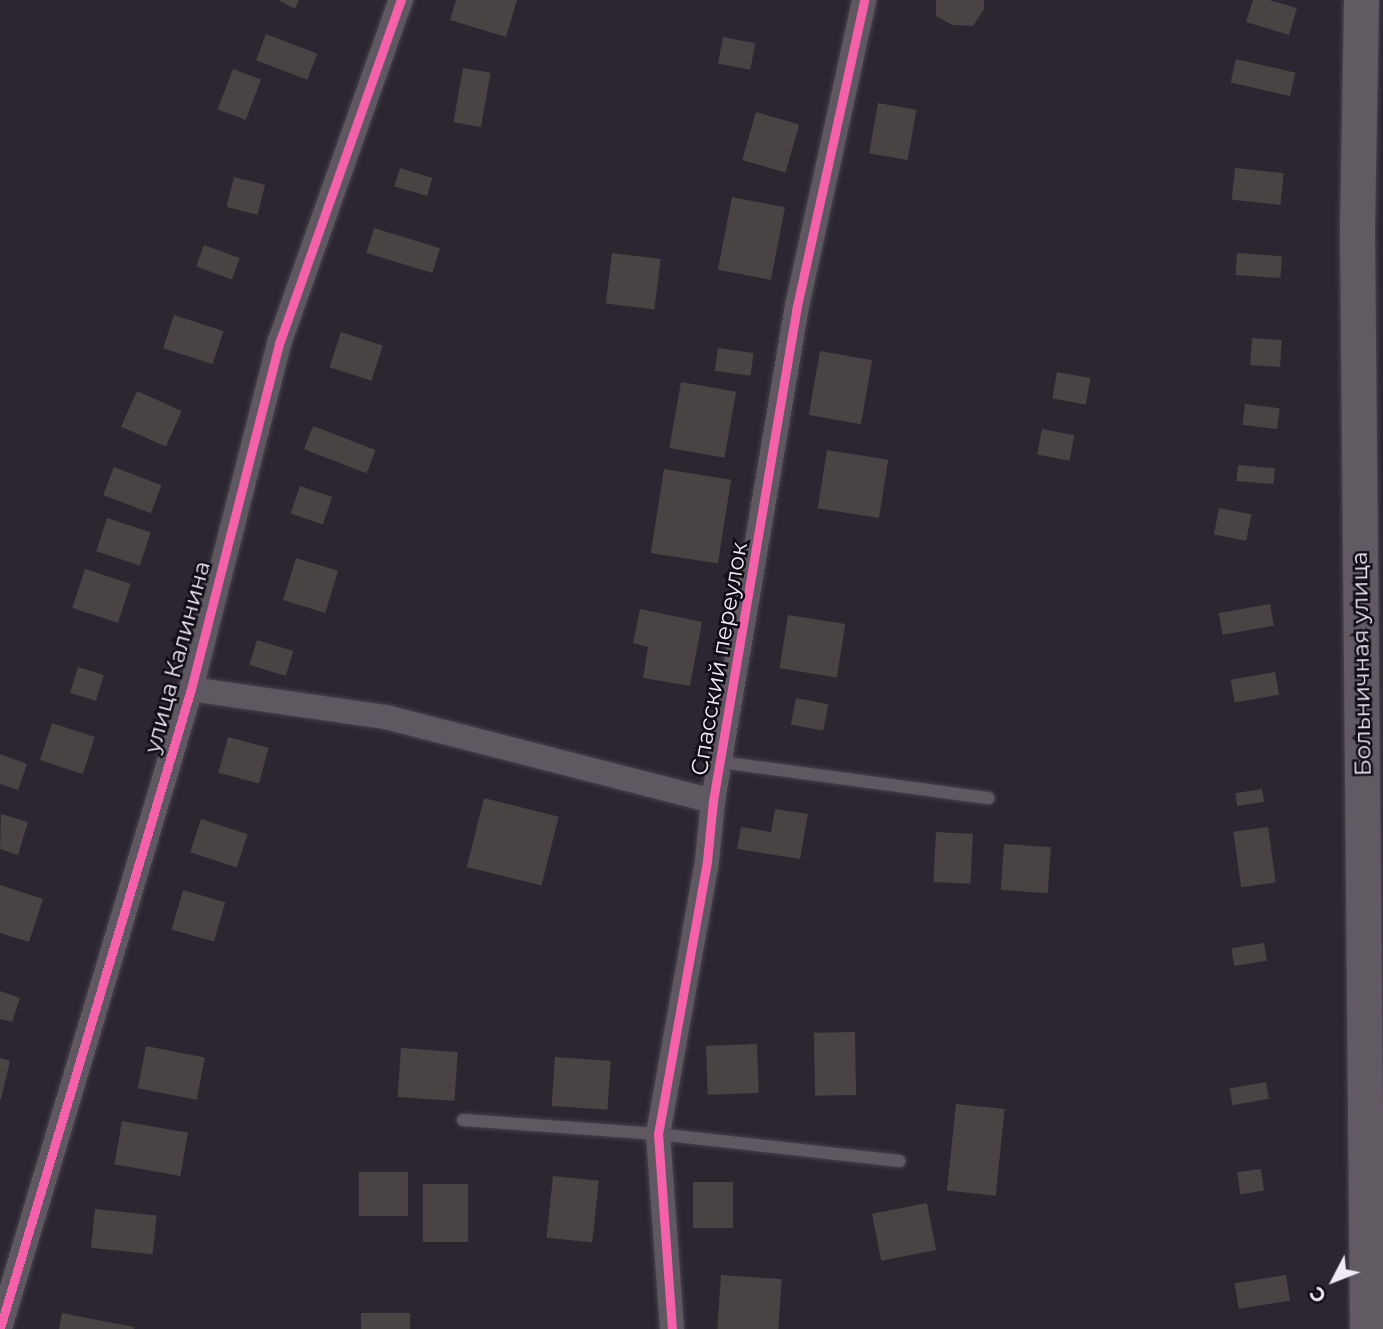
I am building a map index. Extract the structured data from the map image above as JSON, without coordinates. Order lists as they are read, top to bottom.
{
  "streets": {
    "street": ["улица Калинина", "Спасский переулок", "Больничная улица"]
  },
  "north": "bottom left"
}
